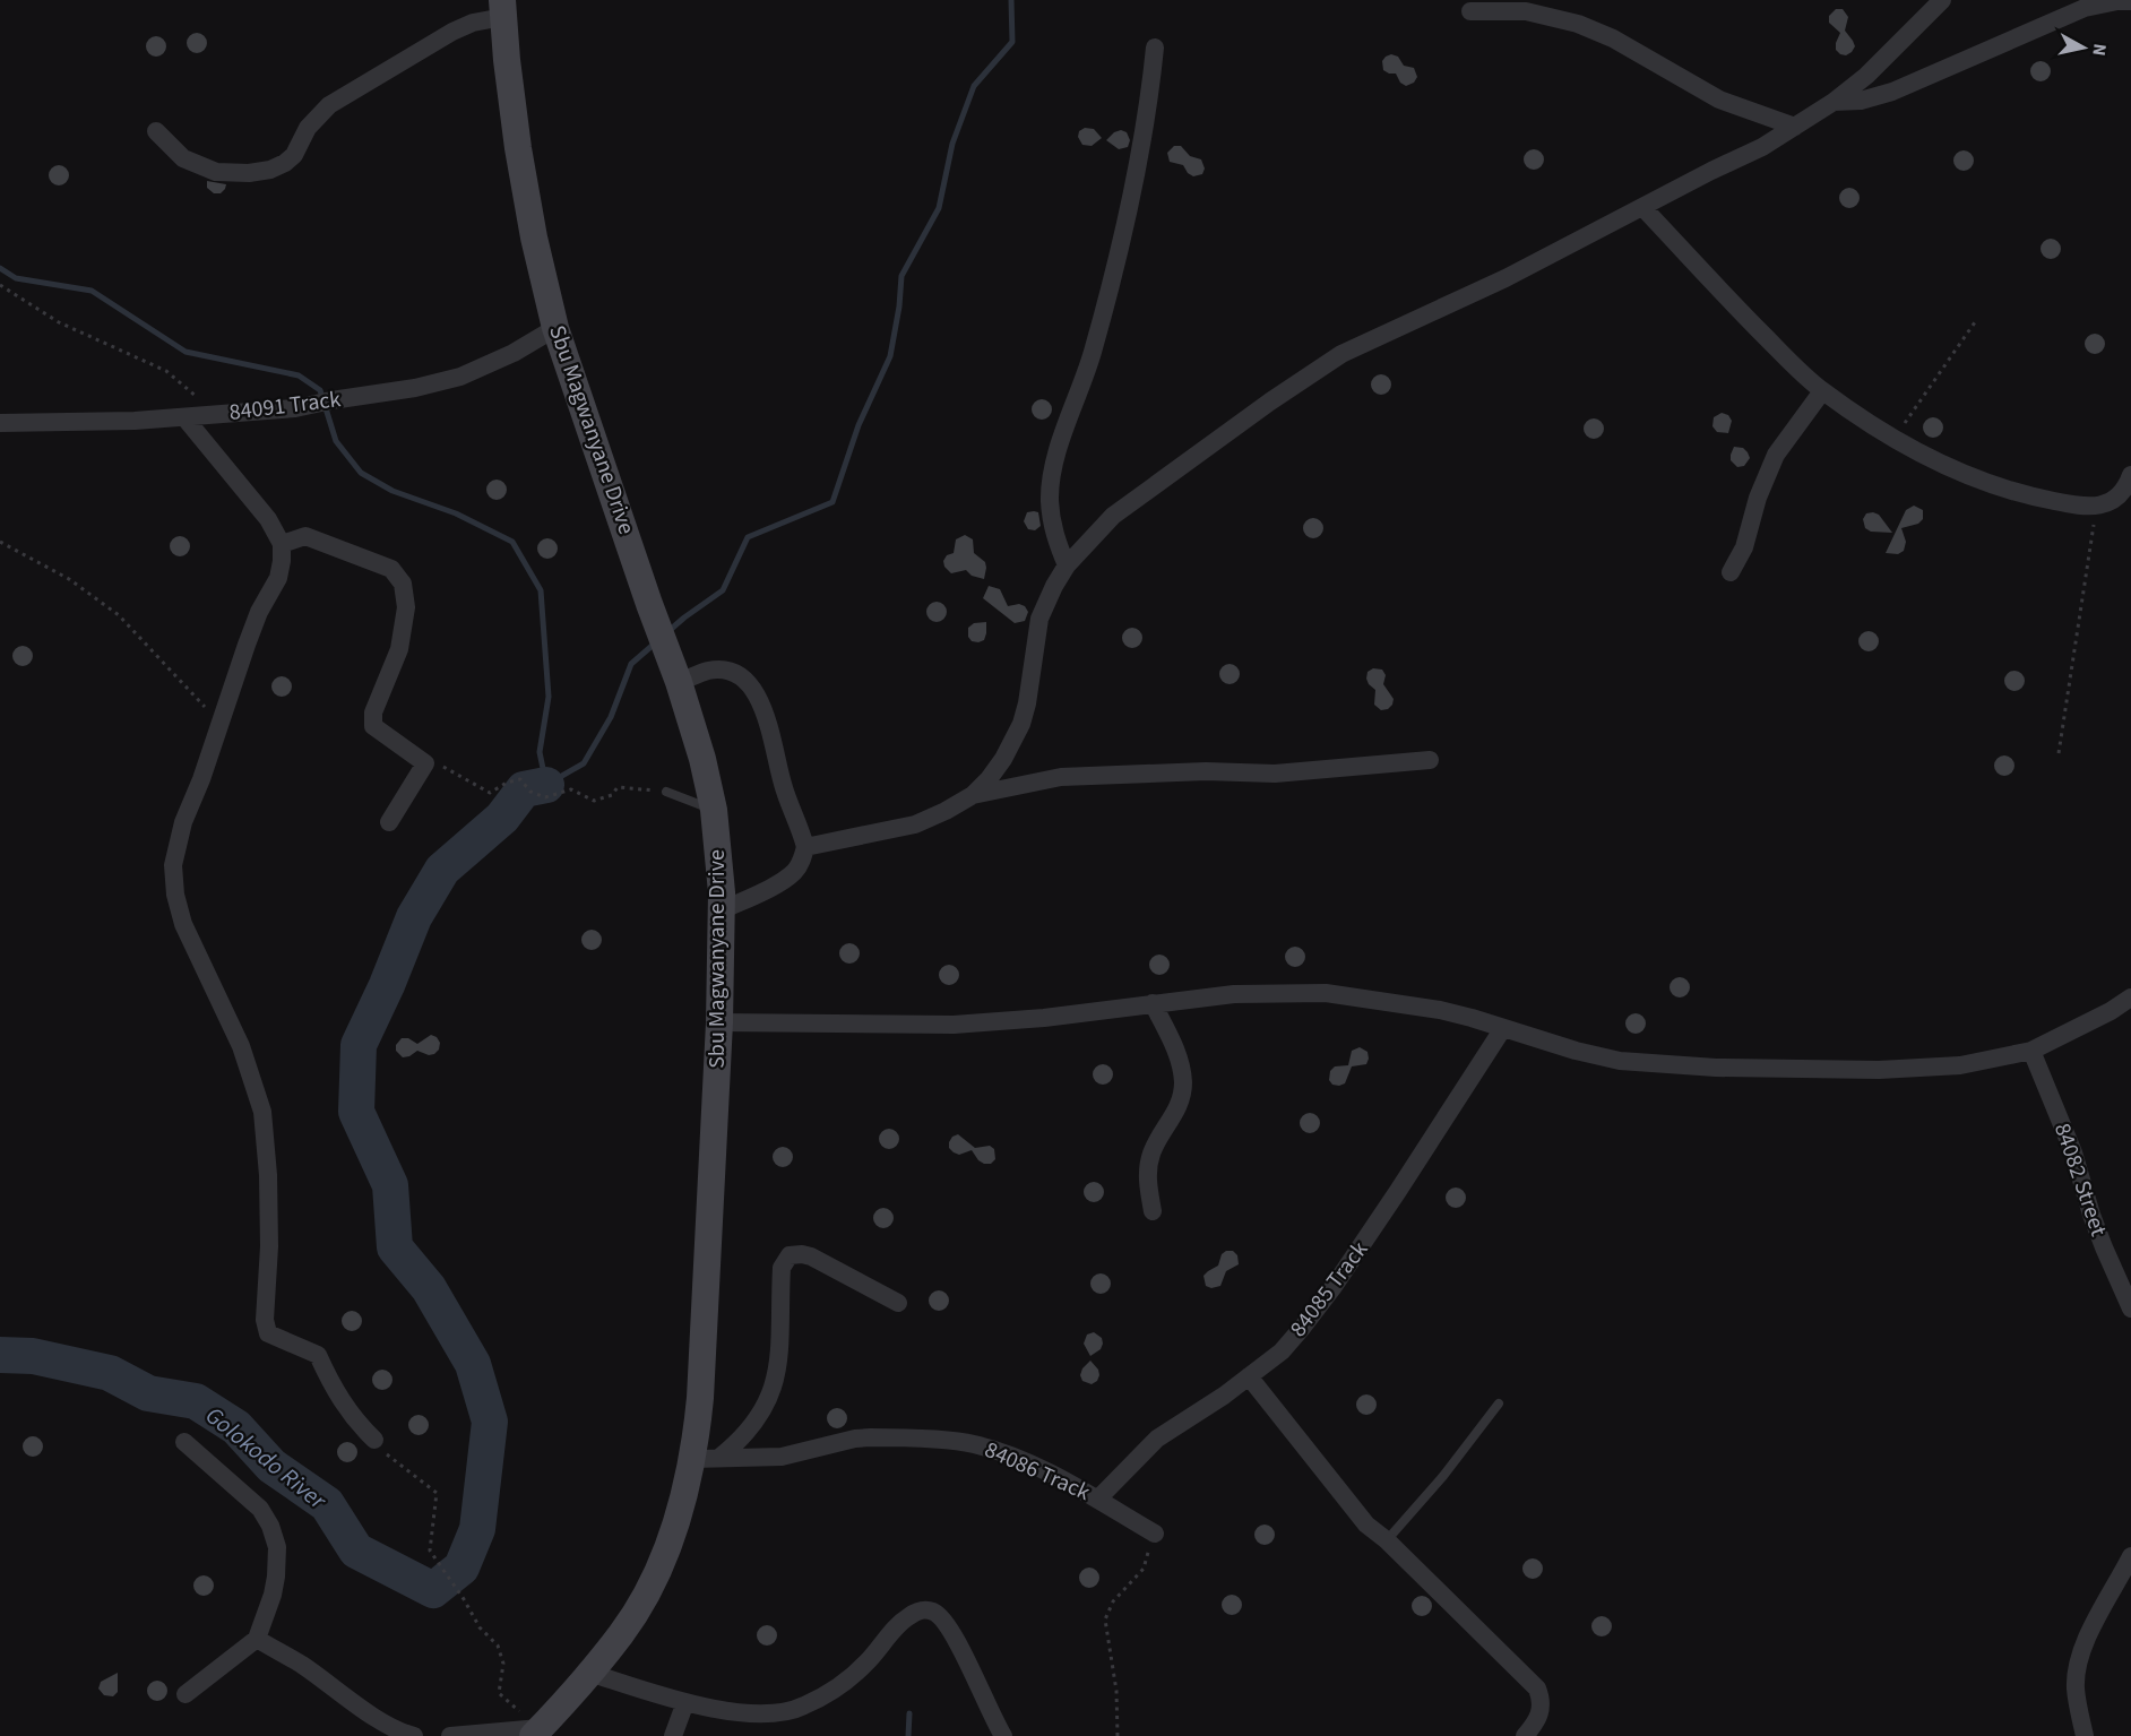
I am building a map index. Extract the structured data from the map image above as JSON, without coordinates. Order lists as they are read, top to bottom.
{
  "streets": {
    "main road": ["Sbu Magwanyane Drive"],
    "street": [
      "84091 Track",
      "84082 Street",
      "84085 Track",
      "84086 Track"
    ]
  },
  "crossings": [
    ["84091 Track", "Sbu Magwanyane Drive"],
    ["Sbu Magwanyane Drive", "84086 Track"],
    ["84085 Track", "84086 Track"]
  ],
  "water": ["Golokodo River"],
  "north": "right"
}
